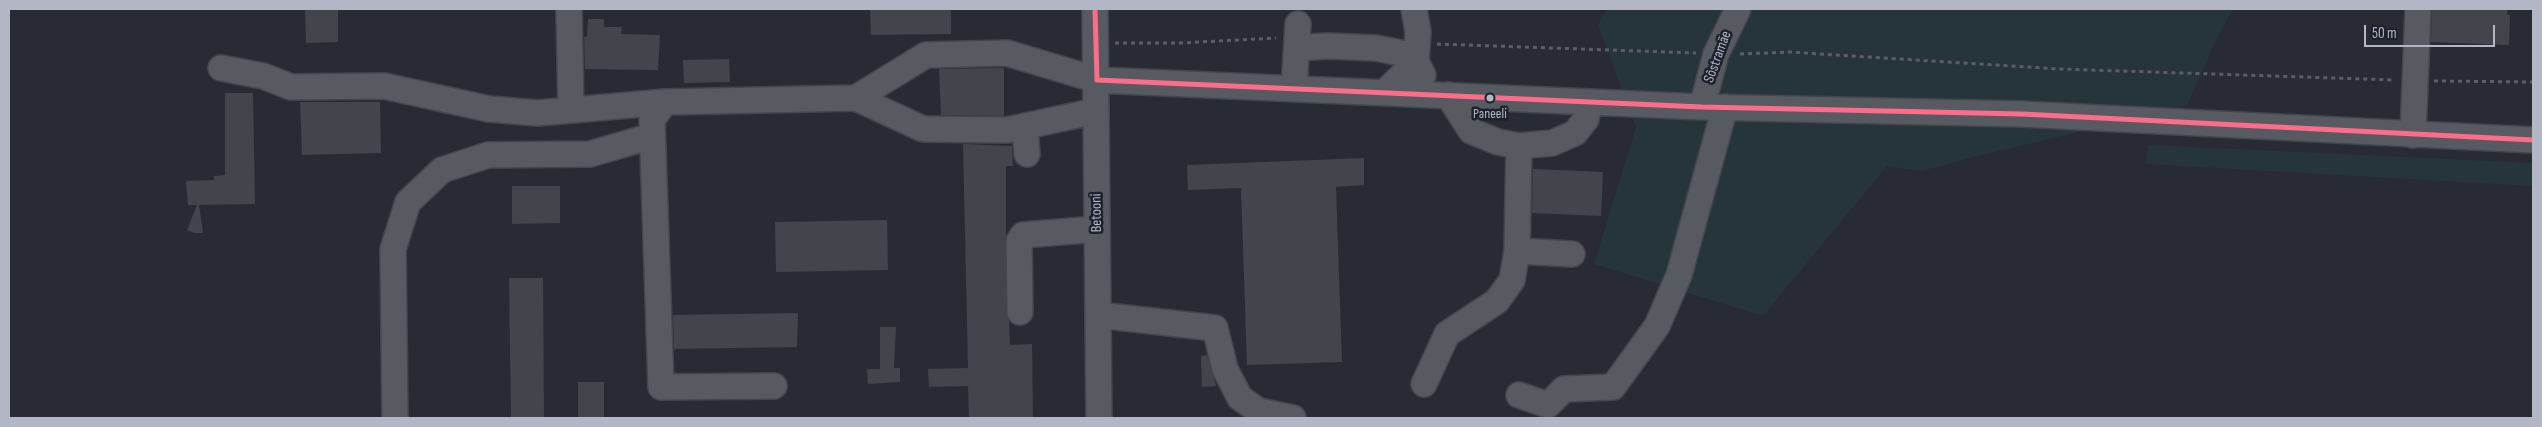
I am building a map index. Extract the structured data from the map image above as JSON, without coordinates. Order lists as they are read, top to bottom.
{
  "streets": {
    "street": ["Sõstramäe", "Betooni"]
  },
  "places": ["Paneeli"],
  "scale_bar": "50 m"
}
